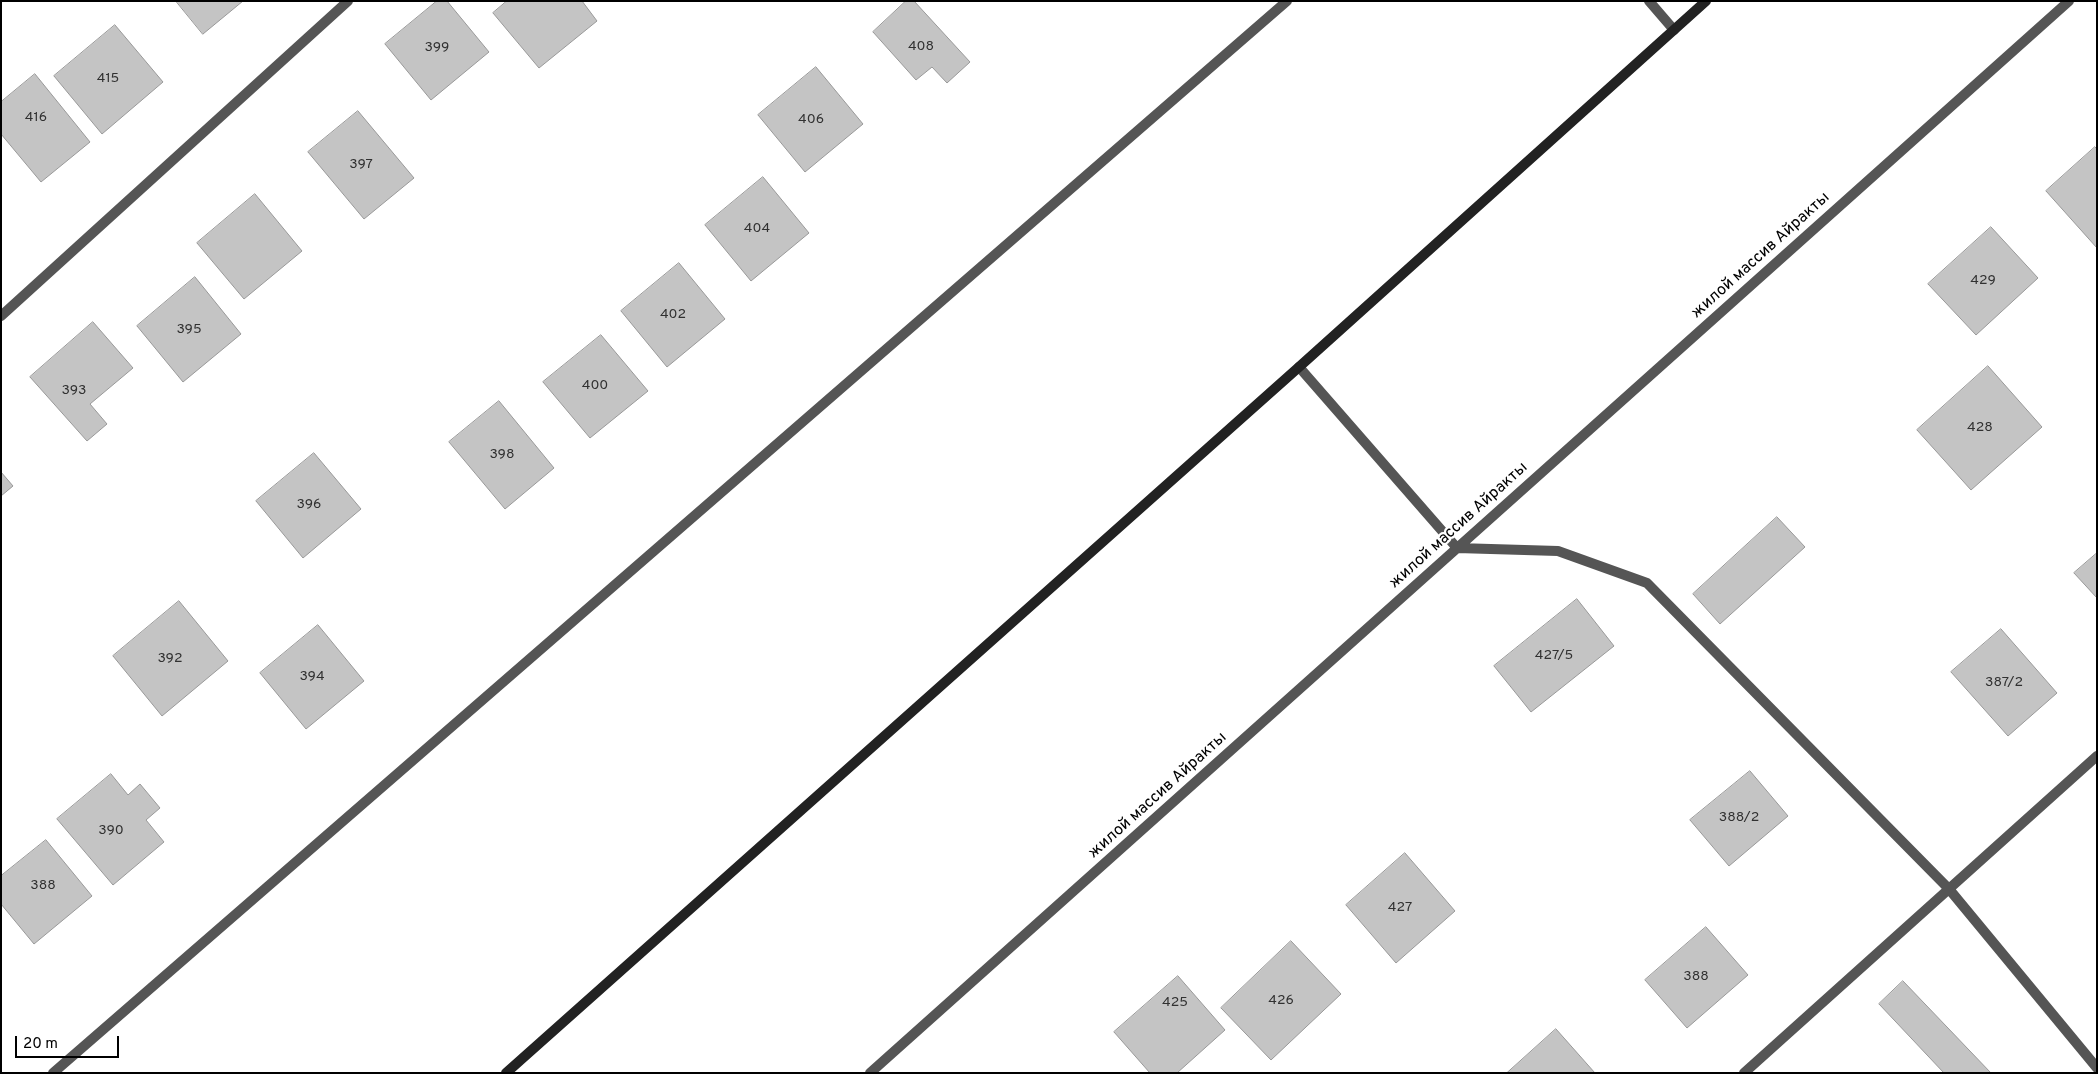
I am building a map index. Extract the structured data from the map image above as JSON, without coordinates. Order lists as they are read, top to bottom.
{
  "streets": {
    "street": ["жилой массив Айракты"]
  },
  "house_numbers": [
    "408",
    "399",
    "415",
    "416",
    "406",
    "397",
    "404",
    "429",
    "402",
    "395",
    "400",
    "393",
    "428",
    "398",
    "396",
    "427/5",
    "392",
    "394",
    "387/2",
    "388/2",
    "390",
    "388",
    "427",
    "388",
    "426",
    "425"
  ],
  "scale_bar": "20 m"
}
